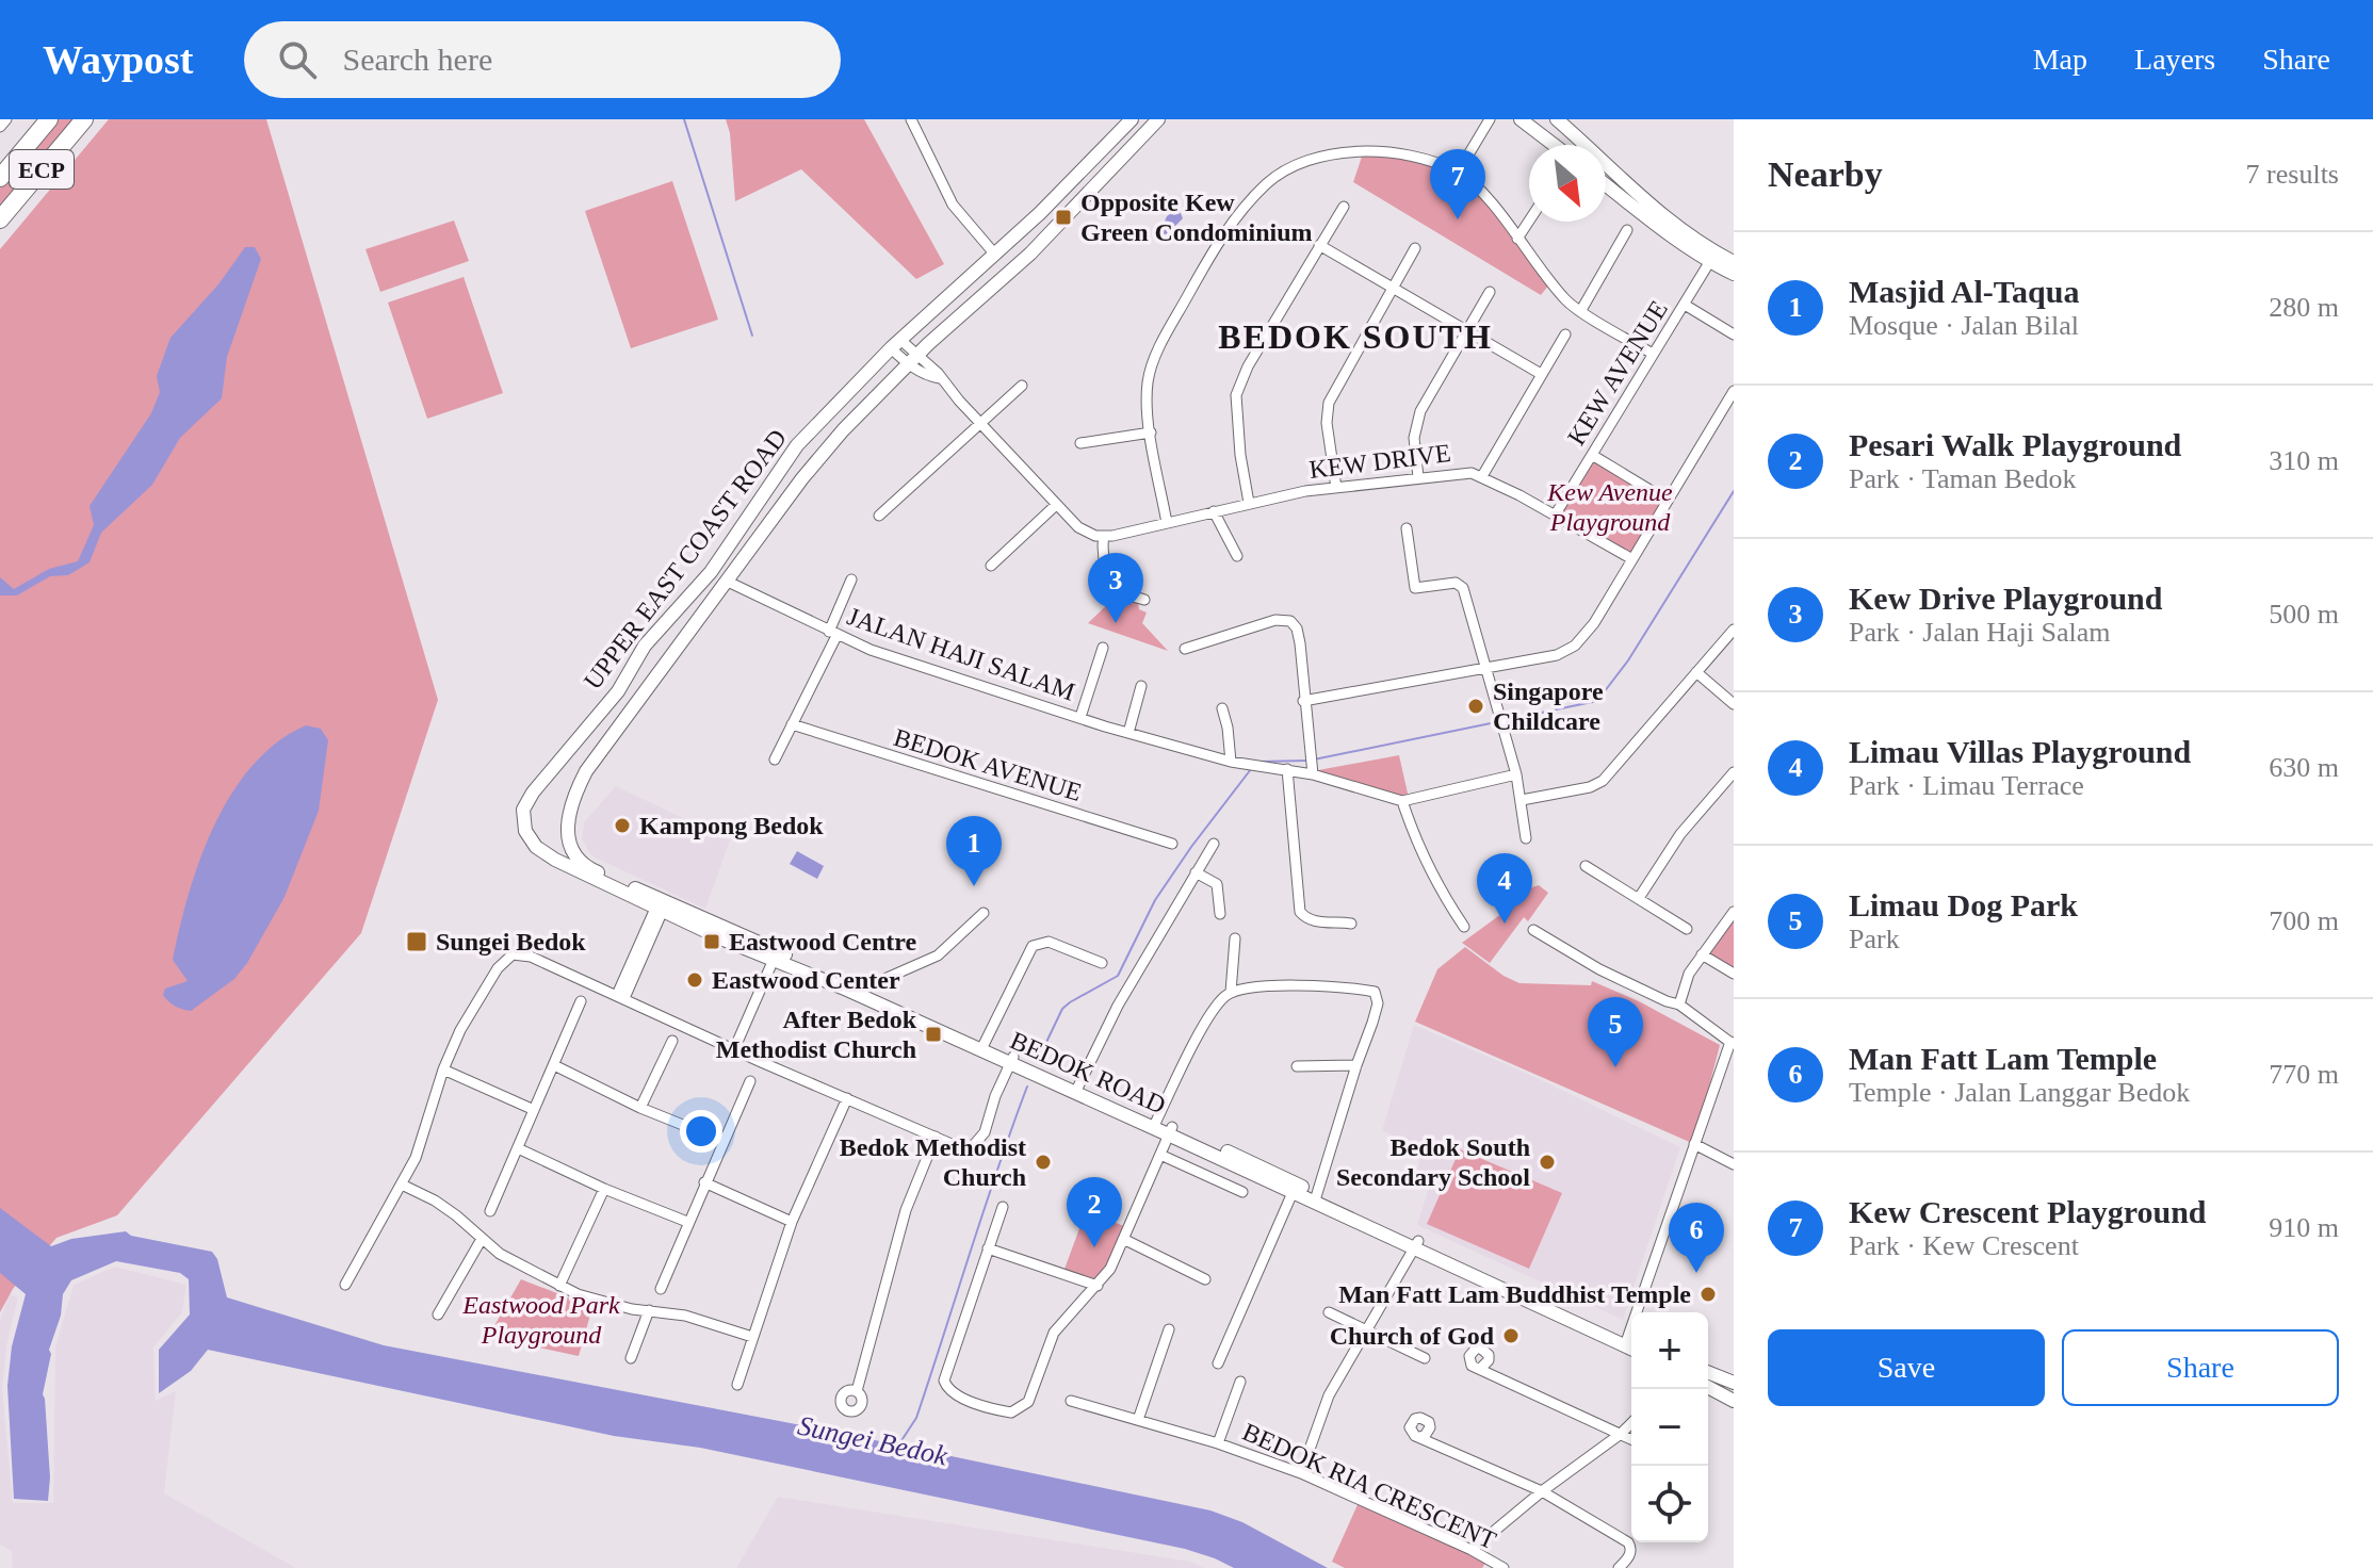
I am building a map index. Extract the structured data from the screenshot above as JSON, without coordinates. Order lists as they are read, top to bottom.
{
  "streets": {
    "highway": ["ECP"],
    "main road": ["UPPER EAST COAST ROAD", "BEDOK ROAD"],
    "street": [
      "KEW AVENUE",
      "KEW DRIVE",
      "JALAN HAJI SALAM",
      "BEDOK AVENUE",
      "BEDOK RIA CRESCENT"
    ]
  },
  "crossings": [
    ["KEW AVENUE", "KEW DRIVE"],
    ["UPPER EAST COAST ROAD", "JALAN HAJI SALAM"],
    ["UPPER EAST COAST ROAD", "BEDOK ROAD"]
  ],
  "districts": ["BEDOK SOUTH"],
  "water": ["Sungei Bedok"],
  "parks": ["Kew Avenue Playground", "Eastwood Park Playground"],
  "places": {
    "transit": [
      "Opposite Kew Green Condominium",
      "Sungei Bedok",
      "Eastwood Centre",
      "After Bedok Methodist Church"
    ],
    "other": [
      "Singapore Childcare",
      "Kampong Bedok",
      "Eastwood Center",
      "Bedok Methodist Church",
      "Bedok South Secondary School",
      "Man Fatt Lam Buddhist Temple",
      "Church of God"
    ]
  },
  "north": "bottom right",
  "page": {
    "header": "Waypost",
    "search": "Search here",
    "nav": ["Map", "Layers", "Share"],
    "heading": ["Nearby", "7 results"],
    "pins": [
      "7",
      "3",
      "1",
      "4",
      "5",
      "2",
      "6"
    ],
    "list": [
      {
        "mark": "1",
        "name": "Masjid Al-Taqua",
        "note": "Mosque · Jalan Bilal",
        "value": "280 m"
      },
      {
        "mark": "2",
        "name": "Pesari Walk Playground",
        "note": "Park · Taman Bedok",
        "value": "310 m"
      },
      {
        "mark": "3",
        "name": "Kew Drive Playground",
        "note": "Park · Jalan Haji Salam",
        "value": "500 m"
      },
      {
        "mark": "4",
        "name": "Limau Villas Playground",
        "note": "Park · Limau Terrace",
        "value": "630 m"
      },
      {
        "mark": "5",
        "name": "Limau Dog Park",
        "note": "Park",
        "value": "700 m"
      },
      {
        "mark": "6",
        "name": "Man Fatt Lam Temple",
        "note": "Temple · Jalan Langgar Bedok",
        "value": "770 m"
      },
      {
        "mark": "7",
        "name": "Kew Crescent Playground",
        "note": "Park · Kew Crescent",
        "value": "910 m"
      }
    ],
    "buttons": ["Save", "Share"],
    "map_buttons": ["+", "−"]
  }
}
